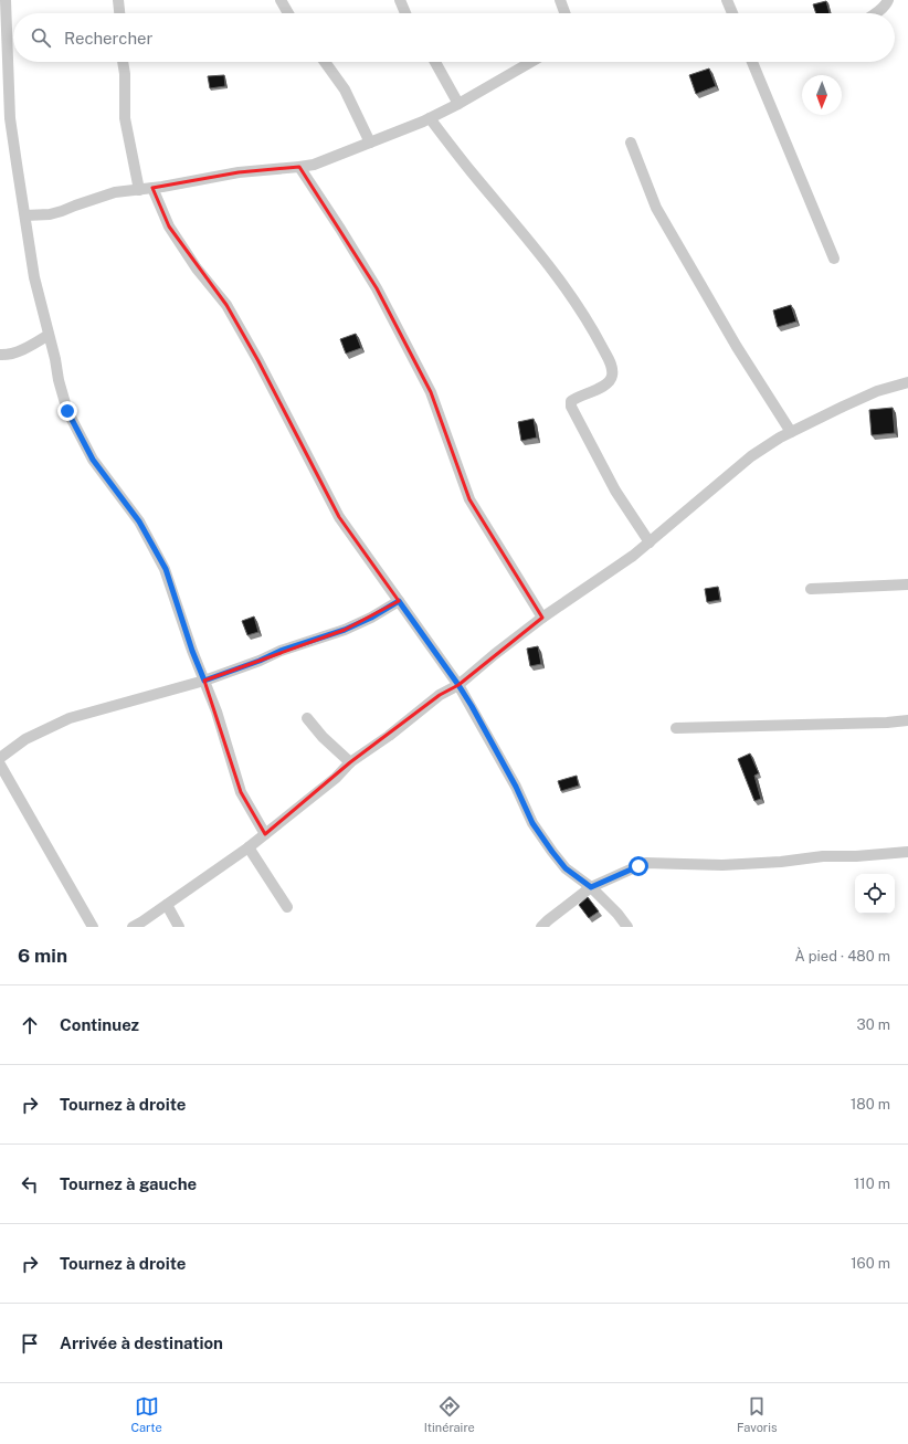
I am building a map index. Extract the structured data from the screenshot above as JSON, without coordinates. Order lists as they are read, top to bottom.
{
  "north": "bottom",
  "page": {
    "search": "Rechercher",
    "heading": ["6 min", "À pied · 480 m"],
    "list": [
      ["Continuez", "30 m"],
      ["Tournez à droite", "180 m"],
      ["Tournez à gauche", "110 m"],
      ["Tournez à droite", "160 m"],
      "Arrivée à destination"
    ],
    "nav": ["Carte", "Itinéraire", "Favoris"]
  }
}
